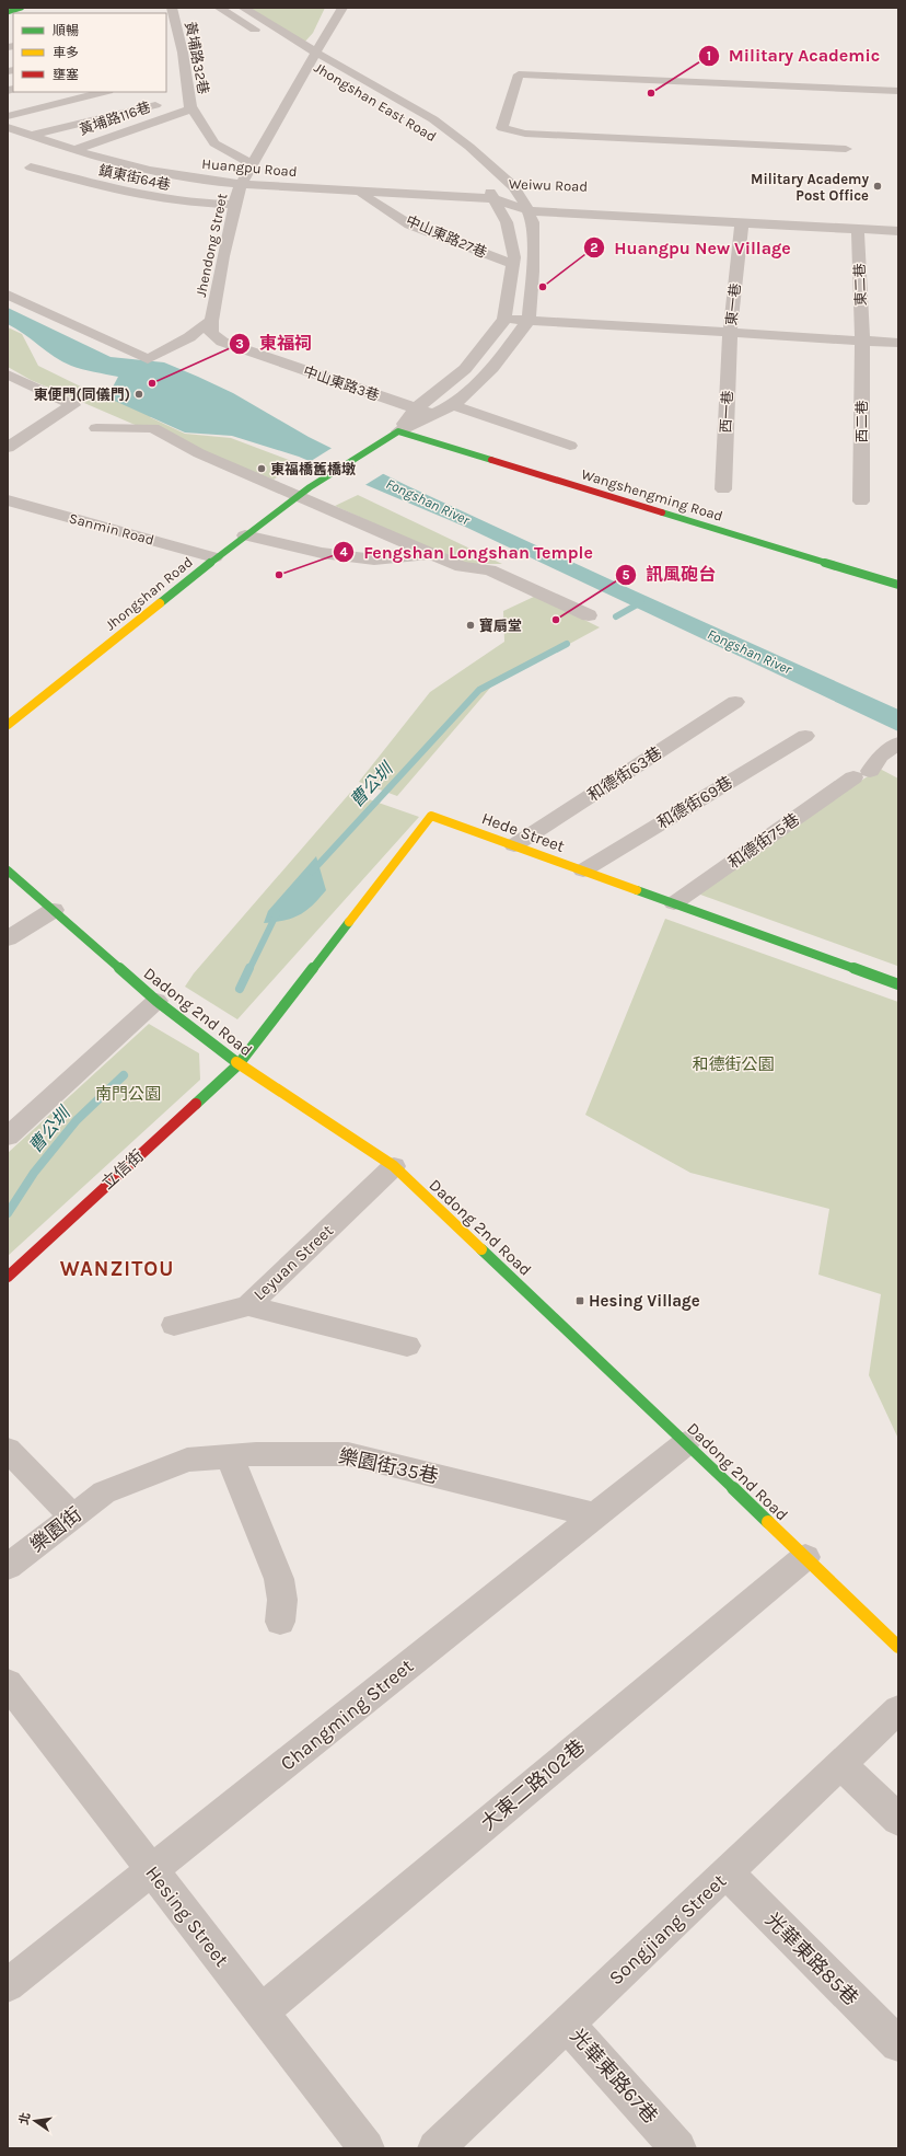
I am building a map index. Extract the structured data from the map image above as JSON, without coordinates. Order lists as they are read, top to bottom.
{
  "streets": {
    "street": [
      "黃埔路32巷",
      "Jhongshan East Road",
      "黃埔路116巷",
      "Huangpu Road",
      "鎮東街64巷",
      "Weiwu Road",
      "中山東路27巷",
      "Jhendong Street",
      "東二巷",
      "東一巷",
      "中山東路3巷",
      "西一巷",
      "西二巷",
      "Wangshengming Road",
      "Sanmin Road",
      "Jhongshan Road",
      "和德街63巷",
      "和德街69巷",
      "Hede Street",
      "和德街75巷",
      "Dadong 2nd Road",
      "立信街",
      "Leyuan Street",
      "樂園街35巷",
      "樂園街",
      "Changming Street",
      "大東二路102巷",
      "Hesing Street",
      "Songjiang Street",
      "光華東路85巷",
      "光華東路67巷"
    ]
  },
  "crossings": [
    ["黃埔路32巷", "黃埔路116巷"],
    ["黃埔路32巷", "Jhendong Street"],
    ["Jhongshan East Road", "Weiwu Road"],
    ["Jhongshan East Road", "Jhendong Street"],
    ["黃埔路116巷", "Huangpu Road"],
    ["Huangpu Road", "Weiwu Road"],
    ["Huangpu Road", "中山東路27巷"],
    ["Huangpu Road", "Jhendong Street"],
    ["鎮東街64巷", "Jhendong Street"],
    ["Weiwu Road", "東二巷"],
    ["Weiwu Road", "東一巷"],
    ["Jhendong Street", "中山東路3巷"],
    ["東二巷", "西二巷"],
    ["東一巷", "西一巷"],
    ["Wangshengming Road", "Jhongshan Road"],
    ["Sanmin Road", "Jhongshan Road"],
    ["和德街63巷", "Hede Street"],
    ["和德街69巷", "Hede Street"],
    ["Hede Street", "和德街75巷"],
    ["Hede Street", "Dadong 2nd Road"],
    ["Hede Street", "立信街"],
    ["Dadong 2nd Road", "立信街"],
    ["Dadong 2nd Road", "Leyuan Street"],
    ["Dadong 2nd Road", "Changming Street"],
    ["Dadong 2nd Road", "大東二路102巷"],
    ["樂園街35巷", "樂園街"],
    ["樂園街35巷", "Changming Street"],
    ["Changming Street", "Hesing Street"],
    ["大東二路102巷", "Hesing Street"],
    ["Songjiang Street", "光華東路85巷"],
    ["Songjiang Street", "光華東路67巷"]
  ],
  "districts": ["WANZITOU"],
  "water": ["Fongshan River", "曹公圳"],
  "parks": ["和德街公園", "南門公園"],
  "places": {
    "other": [
      "Military Academic",
      "Military Academy Post Office",
      "Huangpu New Village",
      "東福祠",
      "東便門(同儀門)",
      "東福橋舊橋墩",
      "Fengshan Longshan Temple",
      "訊風砲台",
      "寶扇堂"
    ],
    "transit": ["Hesing Village"]
  },
  "legend": ["順暢", "車多", "壅塞"],
  "north": "left"
}
